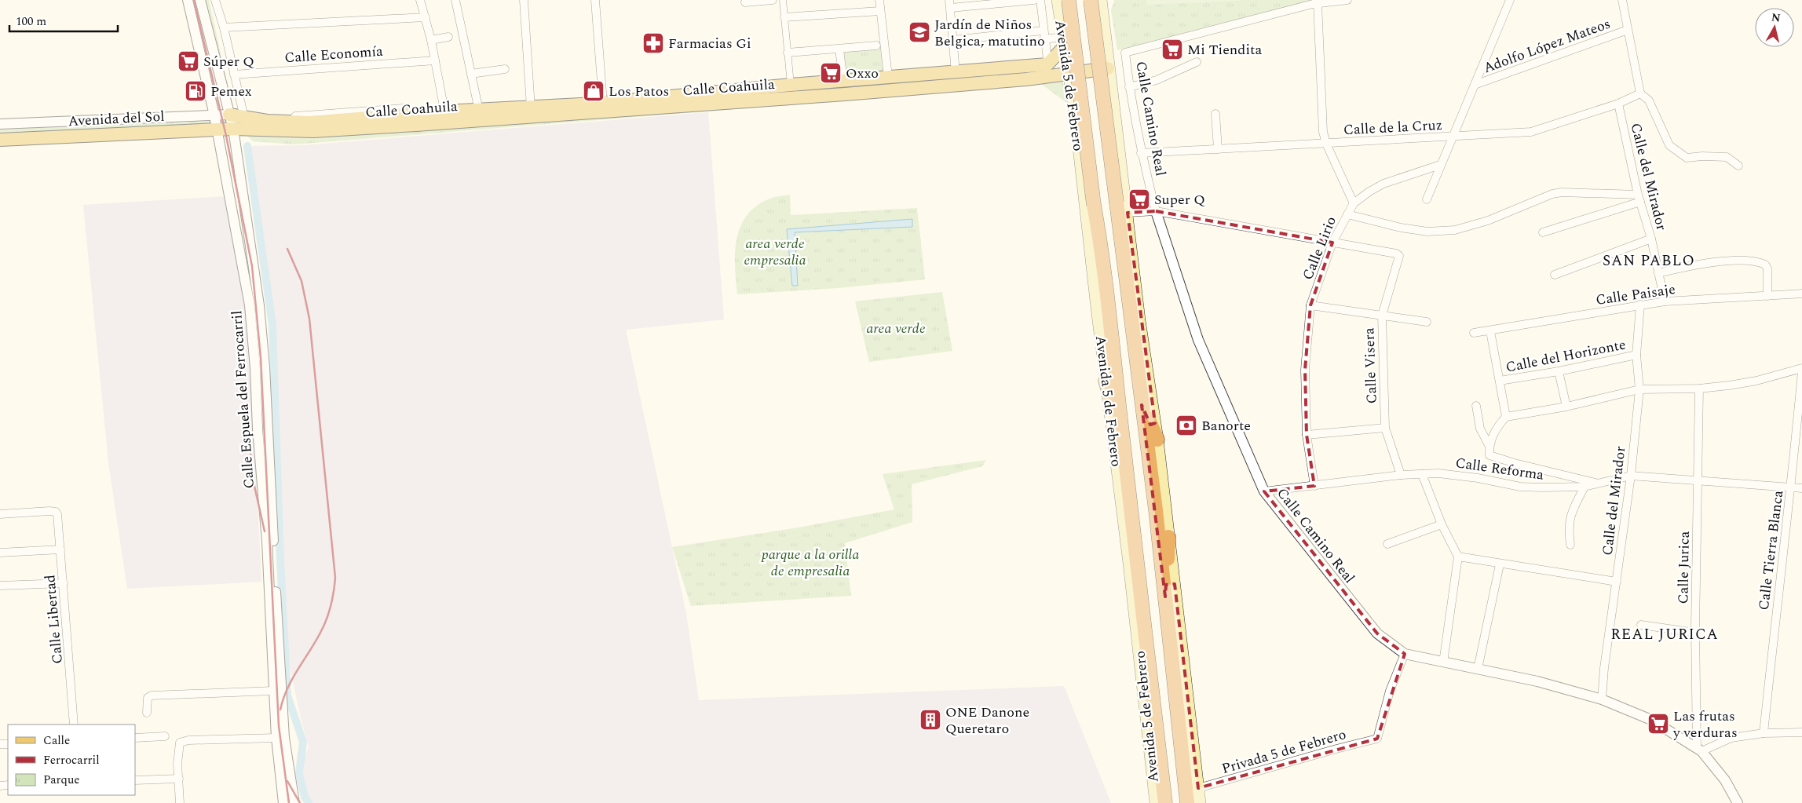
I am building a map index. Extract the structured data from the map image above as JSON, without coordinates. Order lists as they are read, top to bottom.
{
  "streets": {
    "highway": ["Avenida 5 de Febrero"],
    "main road": ["Calle Coahuila", "Avenida del Sol"],
    "street": [
      "Adolfo López Mateos",
      "Calle Economía",
      "Calle Camino Real",
      "Calle de la Cruz",
      "Calle del Mirador",
      "Calle Lirio",
      "Calle Paisaje",
      "Calle del Horizonte",
      "Calle Visera",
      "Calle Espuela del Ferrocarril",
      "Calle Reforma",
      "Calle Tierra Blanca",
      "Calle Jurica",
      "Calle Libertad",
      "Privada 5 de Febrero"
    ]
  },
  "crossings": [
    ["Avenida 5 de Febrero", "Calle Coahuila"],
    ["Calle Coahuila", "Avenida del Sol"],
    ["Calle Coahuila", "Calle Espuela del Ferrocarril"],
    ["Avenida del Sol", "Calle Espuela del Ferrocarril"],
    ["Calle Camino Real", "Calle de la Cruz"],
    ["Calle Camino Real", "Calle del Mirador"],
    ["Calle Camino Real", "Calle Reforma"],
    ["Calle Camino Real", "Calle Jurica"],
    ["Calle Camino Real", "Privada 5 de Febrero"],
    ["Calle de la Cruz", "Calle del Mirador"],
    ["Calle del Mirador", "Calle Paisaje"],
    ["Calle del Mirador", "Calle del Horizonte"],
    ["Calle del Mirador", "Calle Reforma"],
    ["Calle Lirio", "Calle Visera"],
    ["Calle Lirio", "Calle Reforma"],
    ["Calle Visera", "Calle Reforma"],
    ["Calle Reforma", "Calle Tierra Blanca"],
    ["Calle Reforma", "Calle Jurica"]
  ],
  "districts": ["SAN PABLO", "REAL JURICA"],
  "parks": ["area verde empresalia", "area verde", "parque a la orilla de empresalia"],
  "places": {
    "school or university": ["Jardín de Niños Belgica, matutino"],
    "pharmacy": ["Farmacias Gi"],
    "supermarket": [
      "Mi Tiendita",
      "Súper Q",
      "Oxxo",
      "Super Q",
      "Las frutas y verduras"
    ],
    "fuel station": ["Pemex"],
    "shop": ["Los Patos"],
    "bank": ["Banorte"],
    "building": ["ONE Danone Queretaro"]
  },
  "legend": ["Calle", "Ferrocarril", "Parque"],
  "scale_bar": "100 m",
  "north": "top"
}
